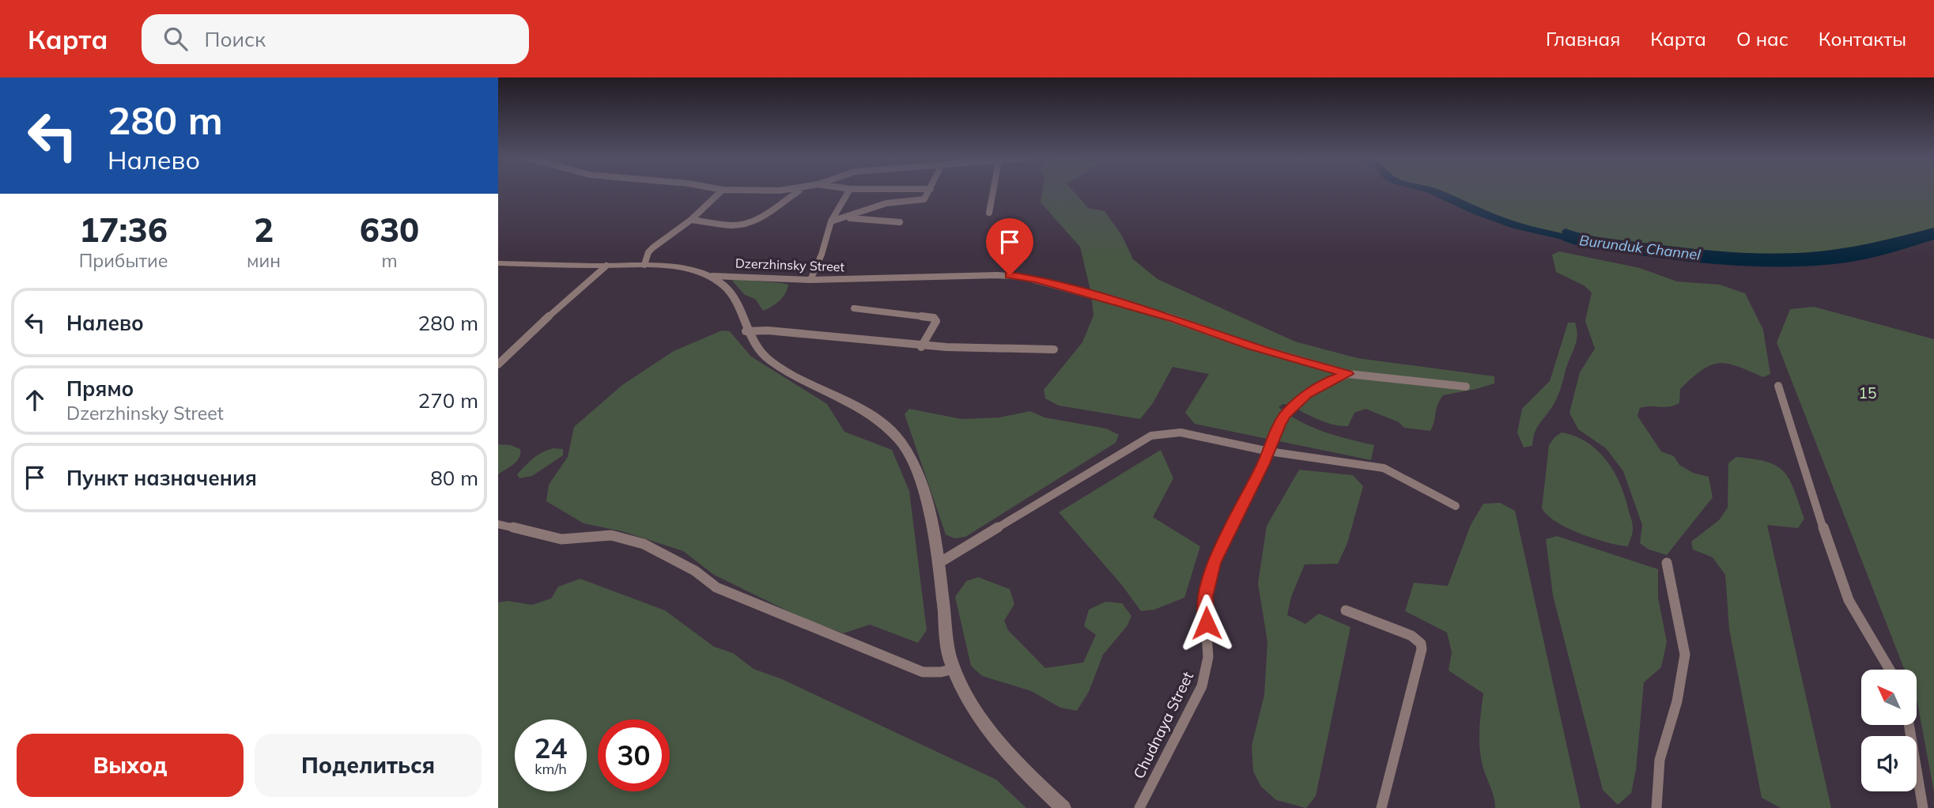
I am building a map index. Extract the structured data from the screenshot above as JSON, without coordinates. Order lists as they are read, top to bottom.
{
  "streets": {
    "street": ["Dzerzhinsky Street", "Chudnaya Street"]
  },
  "crossings": [
    ["Dzerzhinsky Street", "Chudnaya Street"]
  ],
  "water": ["Burunduk Channel"],
  "parks": ["15"],
  "north": "top left",
  "page": {
    "header": "Карта",
    "search": "Поиск",
    "nav": [
      "Главная",
      "Карта",
      "О нас",
      "Контакты"
    ],
    "turn": ["280 m", "Налево"],
    "eta": [
      "17:36",
      "Прибытие",
      "2",
      "мин",
      "630",
      "m"
    ],
    "list": [
      {
        "name": "Налево",
        "value": "280 m"
      },
      {
        "name": "Прямо",
        "note": "Dzerzhinsky Street",
        "value": "270 m"
      },
      {
        "name": "Пункт назначения",
        "value": "80 m"
      }
    ],
    "speed": "24 km/h",
    "limit": "30",
    "buttons": ["Выход", "Поделиться"]
  }
}
